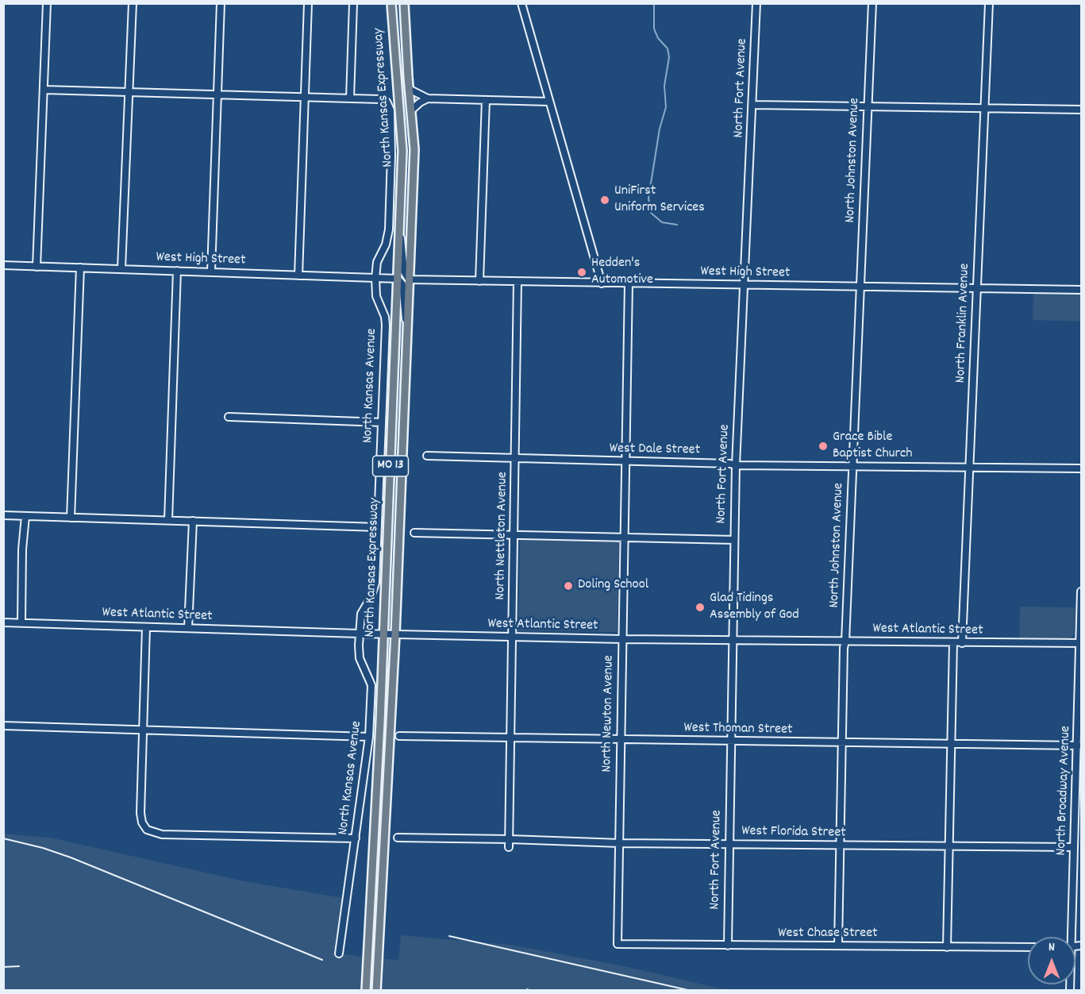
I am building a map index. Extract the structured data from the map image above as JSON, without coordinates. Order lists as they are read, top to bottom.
{
  "streets": {
    "main road": ["North Kansas Expressway", "MO 13"],
    "street": [
      "North Fort Avenue",
      "North Johnston Avenue",
      "West High Street",
      "North Franklin Avenue",
      "North Kansas Avenue",
      "West Dale Street",
      "North Nettleton Avenue",
      "West Atlantic Street",
      "North Newton Avenue",
      "West Thoman Street",
      "North Broadway Avenue",
      "West Florida Street",
      "West Chase Street"
    ]
  },
  "crossings": [
    ["North Fort Avenue", "West High Street"],
    ["North Fort Avenue", "West Dale Street"],
    ["North Fort Avenue", "West Atlantic Street"],
    ["North Fort Avenue", "West Thoman Street"],
    ["North Fort Avenue", "West Florida Street"],
    ["North Fort Avenue", "West Chase Street"],
    ["North Kansas Expressway", "West High Street"],
    ["North Kansas Expressway", "West Atlantic Street"],
    ["North Johnston Avenue", "West High Street"],
    ["North Johnston Avenue", "West Dale Street"],
    ["North Johnston Avenue", "West Atlantic Street"],
    ["North Johnston Avenue", "West Thoman Street"],
    ["North Johnston Avenue", "West Florida Street"],
    ["North Johnston Avenue", "West Chase Street"],
    ["West High Street", "North Franklin Avenue"],
    ["West High Street", "North Kansas Avenue"],
    ["West High Street", "North Nettleton Avenue"],
    ["West High Street", "North Newton Avenue"],
    ["North Franklin Avenue", "West Dale Street"],
    ["North Franklin Avenue", "West Atlantic Street"],
    ["North Kansas Avenue", "West Atlantic Street"],
    ["West Dale Street", "North Nettleton Avenue"],
    ["West Dale Street", "North Newton Avenue"],
    ["North Nettleton Avenue", "West Atlantic Street"],
    ["North Nettleton Avenue", "West Thoman Street"],
    ["North Nettleton Avenue", "West Florida Street"],
    ["West Atlantic Street", "North Newton Avenue"],
    ["West Atlantic Street", "North Broadway Avenue"],
    ["North Newton Avenue", "West Thoman Street"],
    ["North Newton Avenue", "West Florida Street"],
    ["North Newton Avenue", "West Chase Street"],
    ["West Thoman Street", "North Broadway Avenue"],
    ["North Broadway Avenue", "West Florida Street"]
  ],
  "places": [
    "UniFirst Uniform Services",
    "Hedden's Automotive",
    "Grace Bible Baptist Church",
    "Doling School",
    "Glad Tidings Assembly of God"
  ],
  "north": "top"
}
